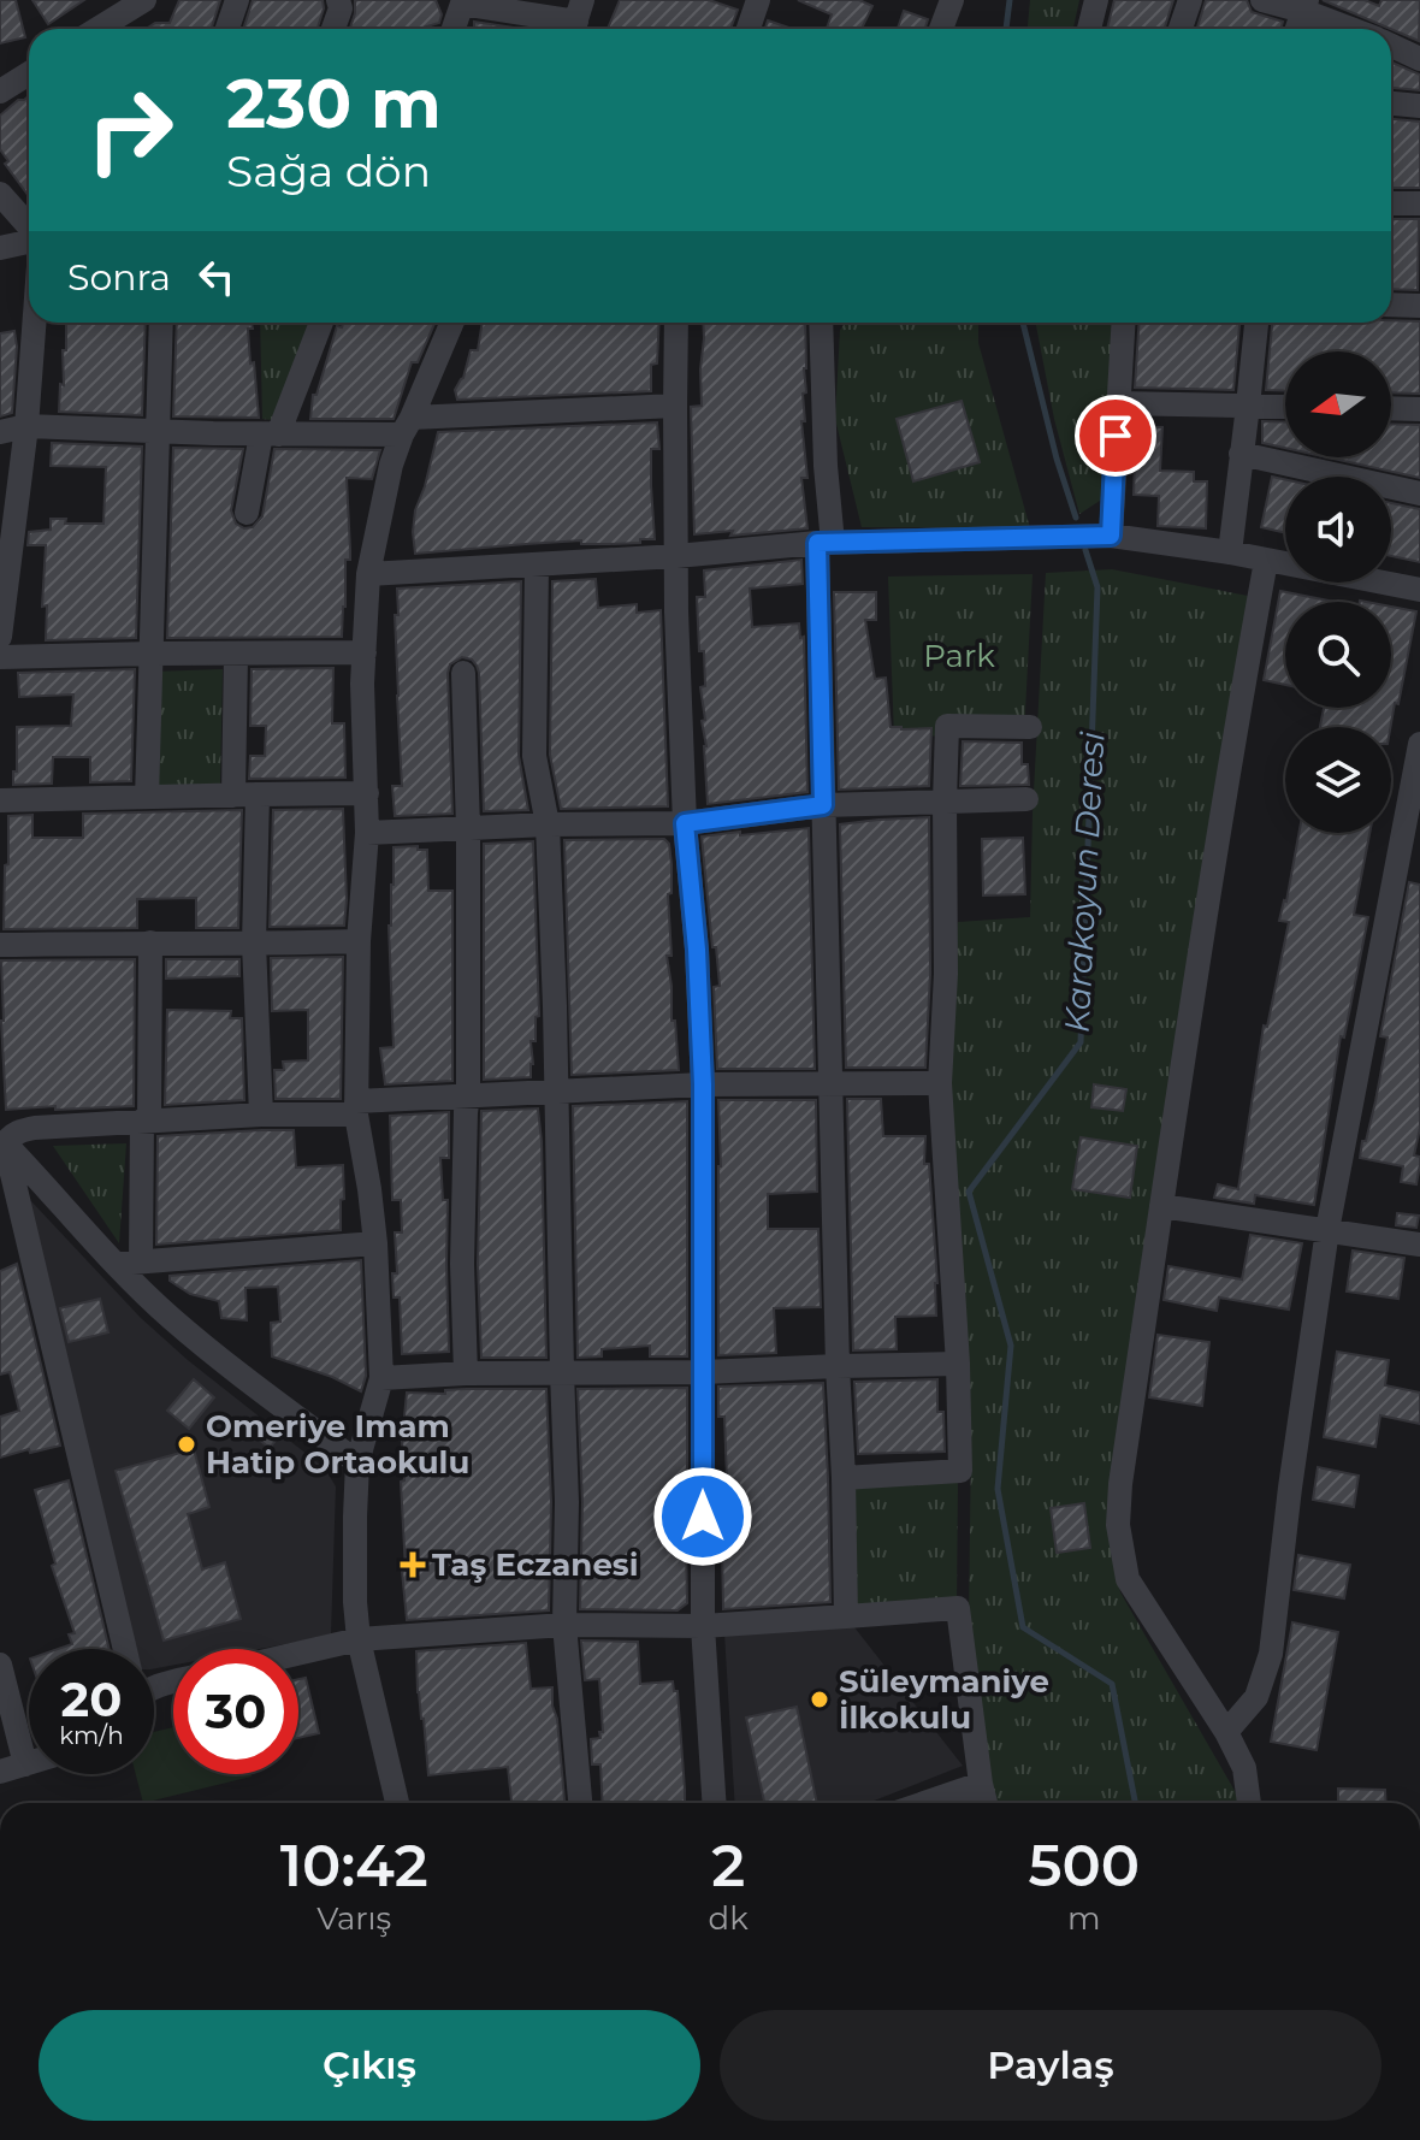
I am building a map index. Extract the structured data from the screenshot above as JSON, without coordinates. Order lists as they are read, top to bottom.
{
  "water": ["Karakoyun Deresi"],
  "parks": ["Park"],
  "places": {
    "other": ["Omeriye Imam Hatip Ortaokulu", "Süleymaniye İlkokulu"],
    "health": ["Taş Eczanesi"]
  },
  "north": "left",
  "page": {
    "turn": ["230 m", "Sağa dön"],
    "then": "Sonra",
    "speed": "20 km/h",
    "limit": "30",
    "eta": [
      "10:42",
      "Varış",
      "2",
      "dk",
      "500",
      "m"
    ],
    "buttons": ["Çıkış", "Paylaş"]
  }
}
